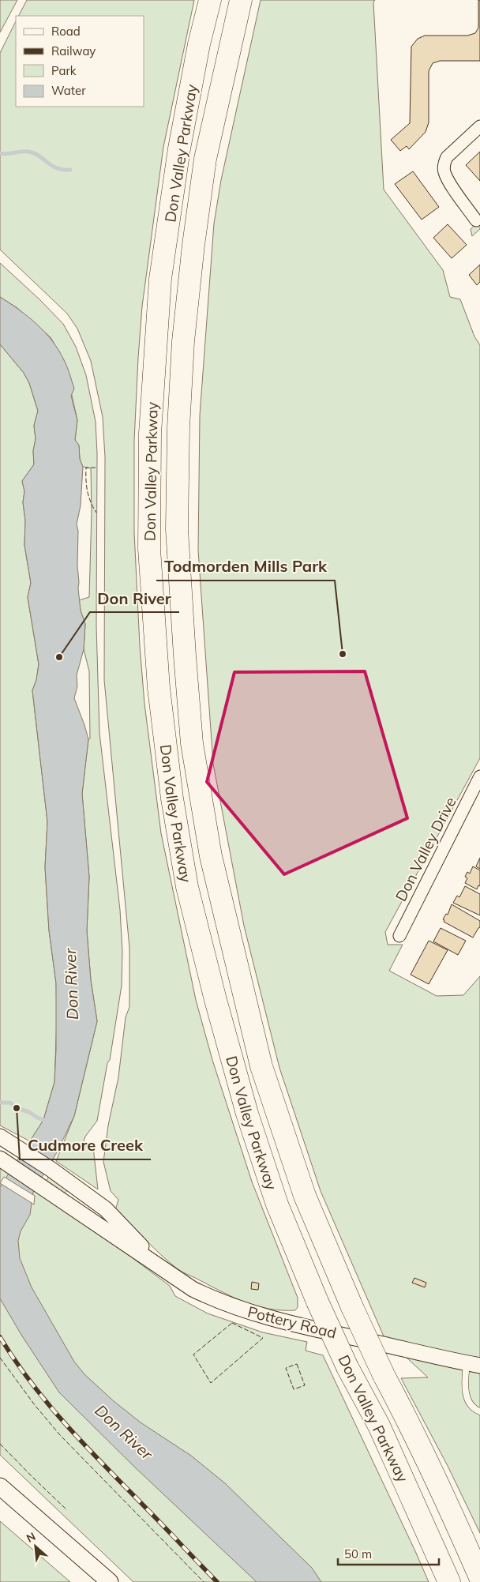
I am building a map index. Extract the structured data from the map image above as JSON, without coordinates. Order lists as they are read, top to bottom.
{
  "streets": {
    "highway": ["Don Valley Parkway"],
    "street": ["Don Valley Drive", "Pottery Road"]
  },
  "water": ["Don River"],
  "places": ["Todmorden Mills Park", "Don River", "Cudmore Creek"],
  "legend": [
    "Road",
    "Railway",
    "Park",
    "Water"
  ],
  "scale_bar": "50 m",
  "north": "top left"
}
